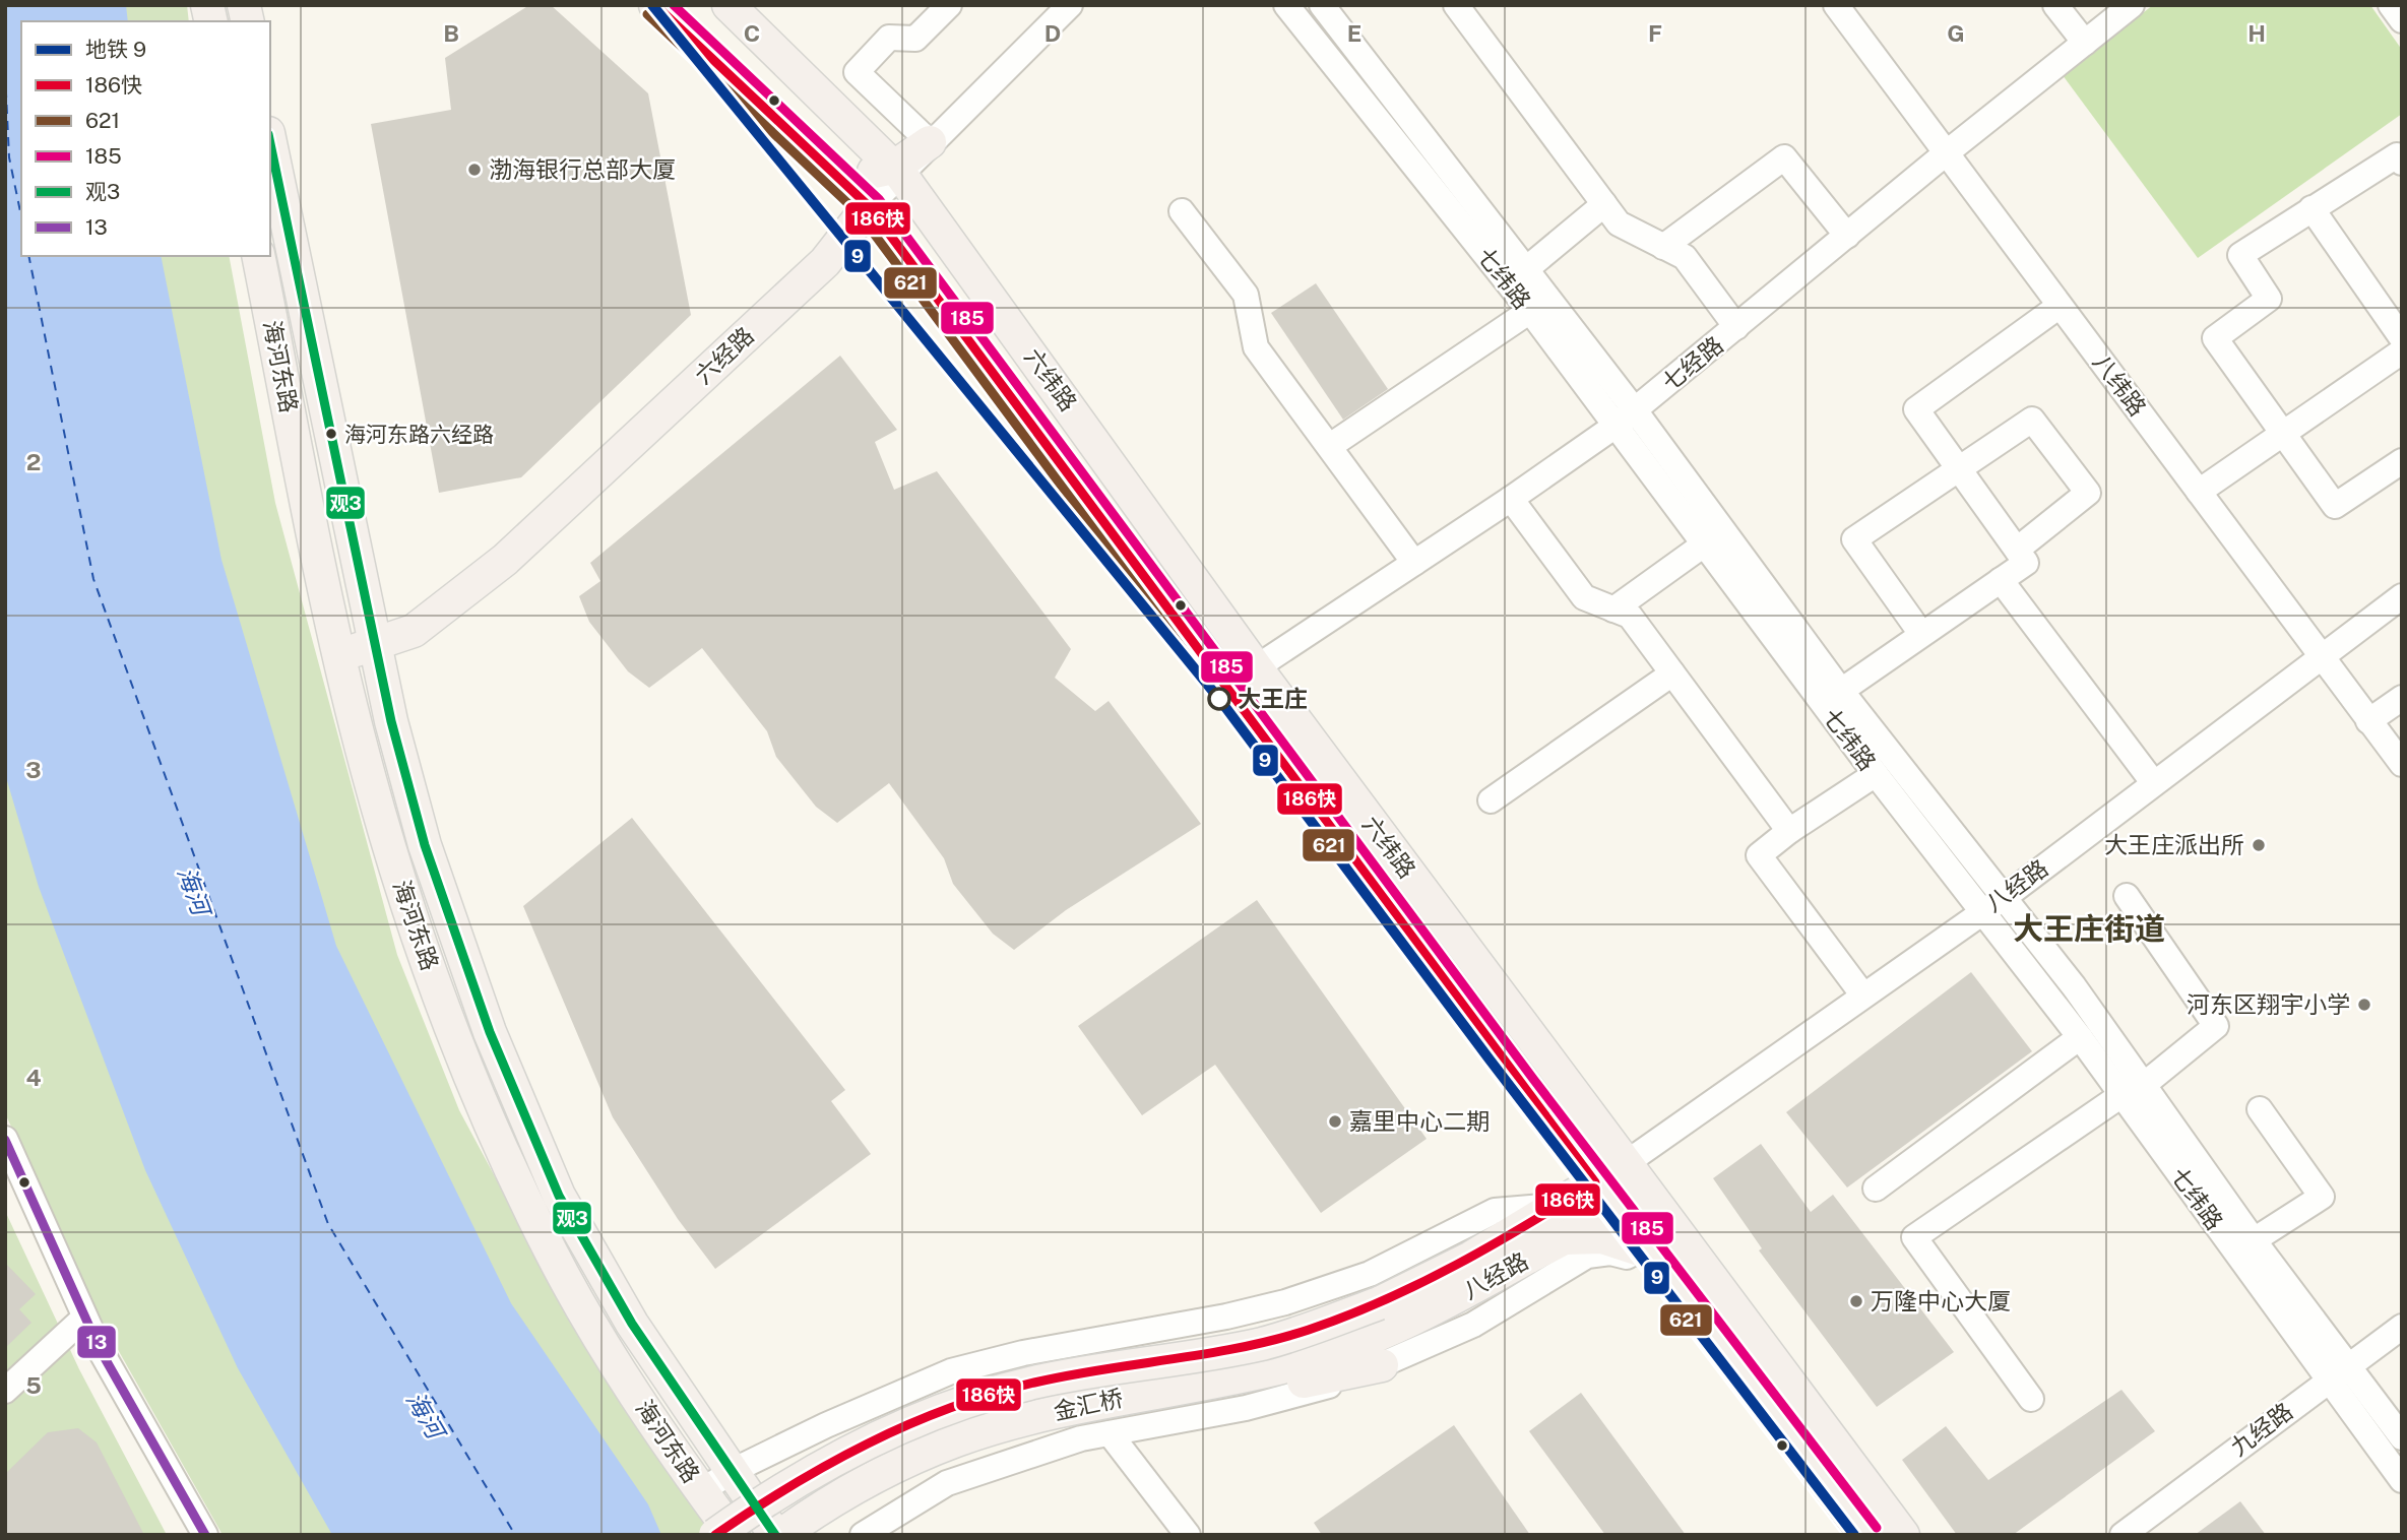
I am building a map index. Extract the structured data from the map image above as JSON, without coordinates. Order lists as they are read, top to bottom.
{
  "streets": {
    "main road": [
      "六经路",
      "海河东路",
      "六纬路",
      "八经路",
      "金汇桥"
    ],
    "street": [
      "七纬路",
      "七经路",
      "八纬路",
      "九经路"
    ]
  },
  "crossings": [
    ["七纬路", "七经路"],
    ["七纬路", "八经路"],
    ["七纬路", "九经路"],
    ["六经路", "海河东路"],
    ["六经路", "六纬路"],
    ["七经路", "六纬路"],
    ["七经路", "八纬路"],
    ["六纬路", "八经路"],
    ["八纬路", "八经路"],
    ["八经路", "金汇桥"]
  ],
  "districts": ["大王庄街道"],
  "water": ["海河"],
  "places": [
    "渤海银行总部大厦",
    "海河东路六经路",
    "大王庄",
    "大王庄派出所",
    "河东区翔宇小学",
    "嘉里中心二期",
    "万隆中心大厦"
  ],
  "lines": [
    "metro line 9",
    "transit line 186快",
    "transit line 185",
    "transit line 621",
    "transit line 观3",
    "transit line 13"
  ],
  "legend": [
    "地铁 9",
    "186快",
    "621",
    "185",
    "观3",
    "13"
  ],
  "grid": {
    "columns": [
      "B",
      "C",
      "D",
      "E",
      "F",
      "G",
      "H"
    ],
    "rows": [
      "2",
      "3",
      "4",
      "5"
    ]
  }
}
